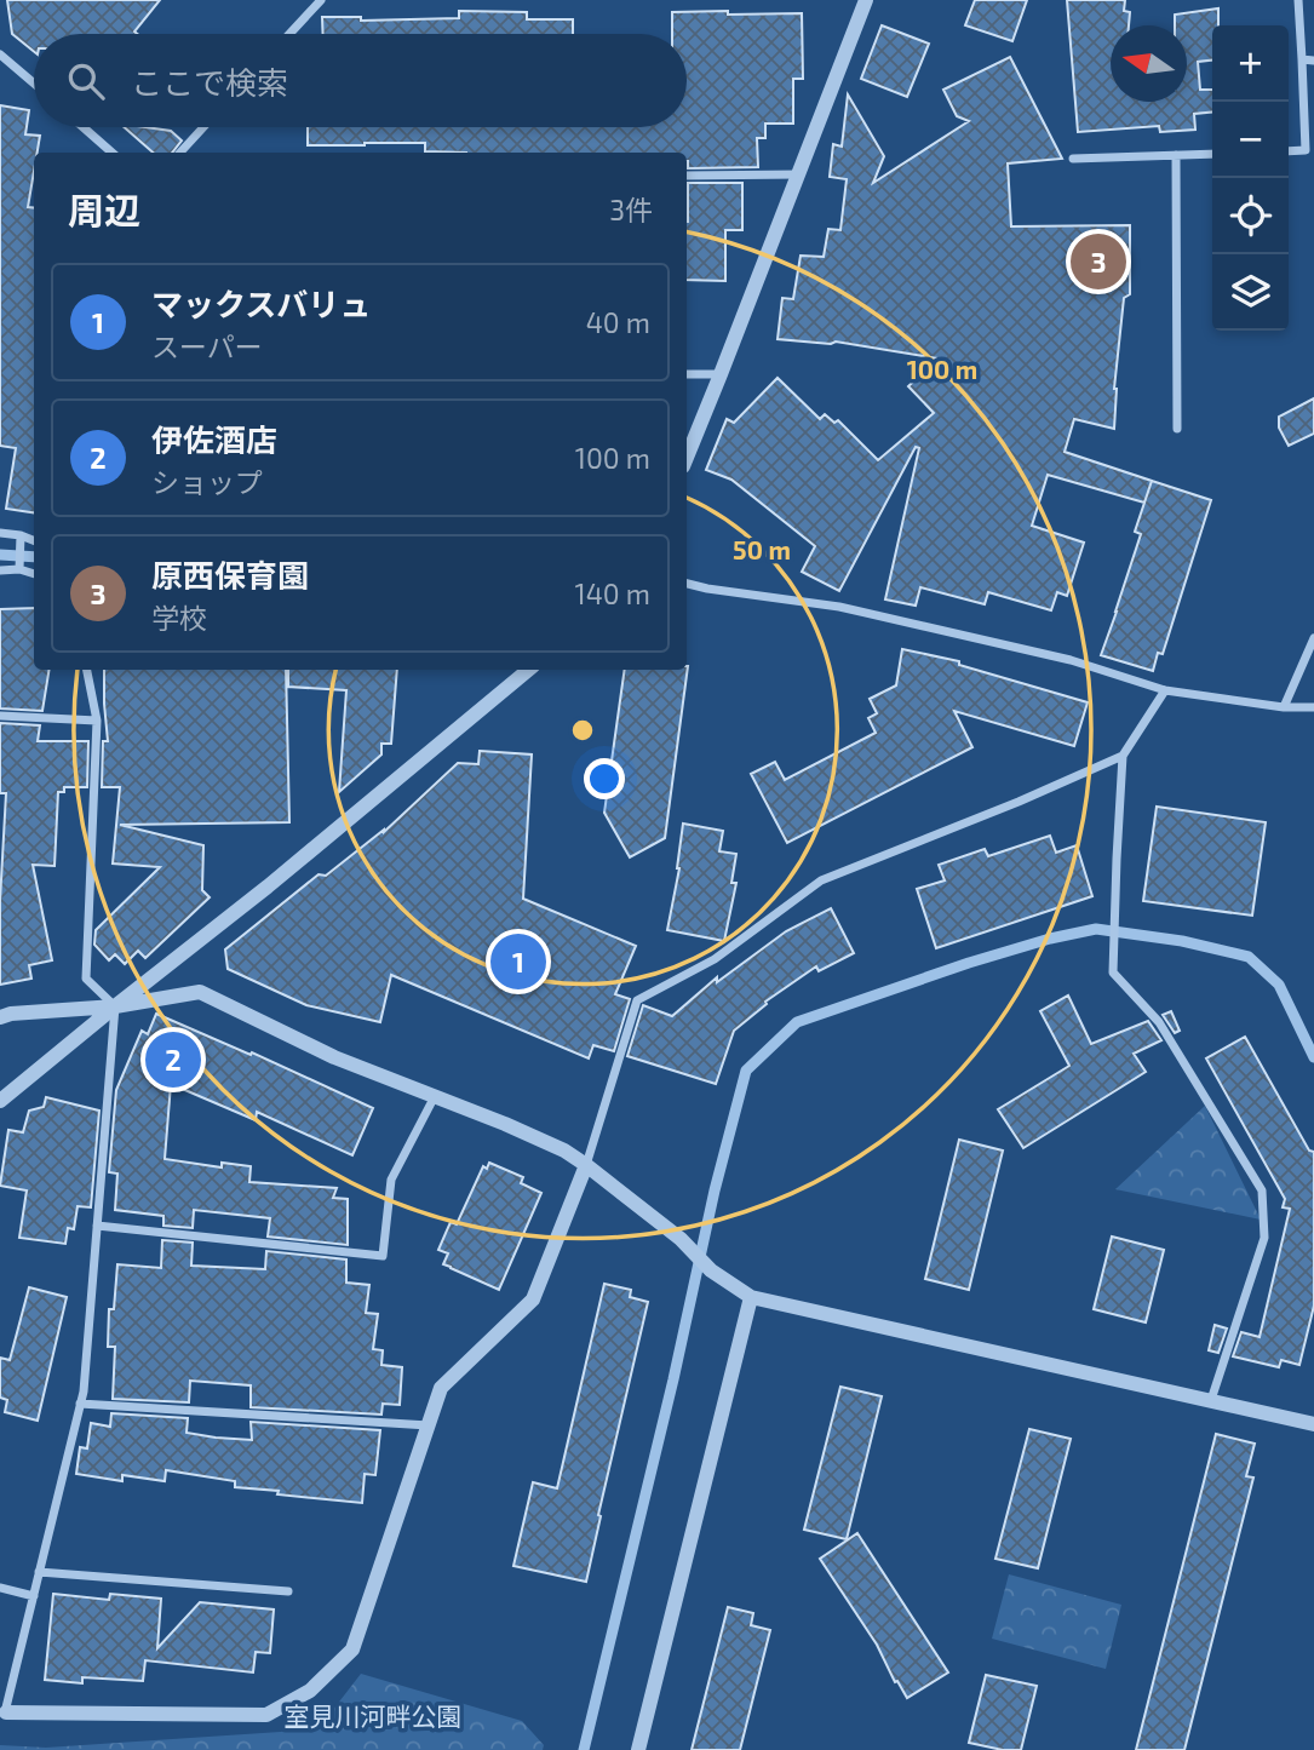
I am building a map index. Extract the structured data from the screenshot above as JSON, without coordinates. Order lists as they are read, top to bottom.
{
  "parks": ["室見川河畔公園"],
  "north": "left",
  "page": {
    "map_buttons": ["+", "−"],
    "search": "ここで検索",
    "heading": ["周辺", "3件"],
    "pins": ["3", "1", "2"],
    "list": [
      {
        "mark": "1",
        "name": "マックスバリュ",
        "note": "スーパー",
        "value": "40 m"
      },
      {
        "mark": "2",
        "name": "伊佐酒店",
        "note": "ショップ",
        "value": "100 m"
      },
      {
        "mark": "3",
        "name": "原西保育園",
        "note": "学校",
        "value": "140 m"
      }
    ]
  },
  "rings": ["100 m", "50 m"]
}
